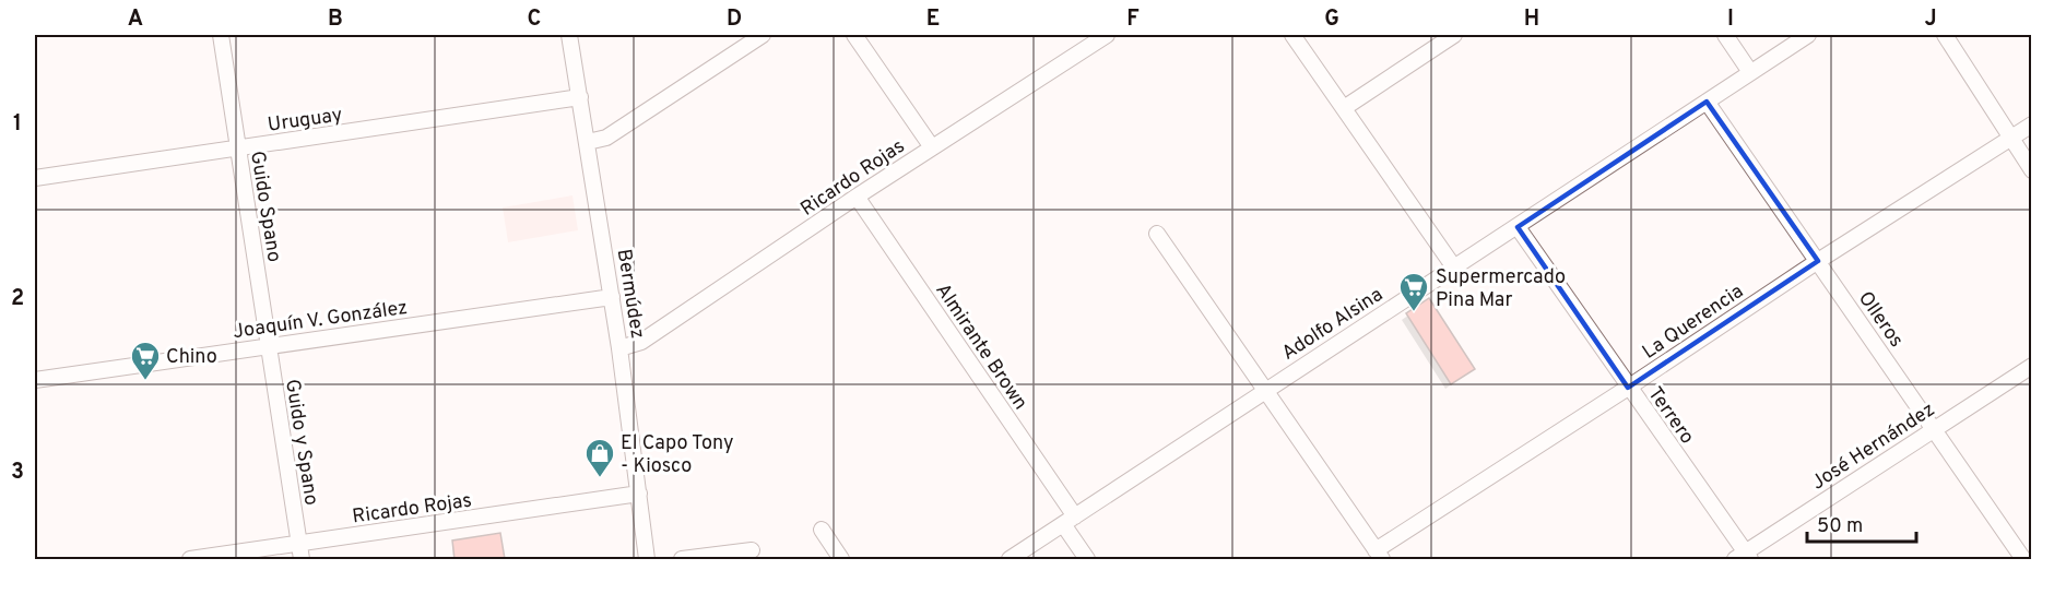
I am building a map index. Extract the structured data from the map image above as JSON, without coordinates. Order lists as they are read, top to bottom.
{
  "streets": {
    "street": [
      "Uruguay",
      "Ricardo Rojas",
      "Guido Spano",
      "Bermúdez",
      "Joaquín V. González",
      "Olleros",
      "La Querencia",
      "Adolfo Alsina",
      "Almirante Brown",
      "Terrero",
      "Guido y Spano",
      "José Hernández"
    ]
  },
  "crossings": [
    ["Uruguay", "Guido Spano"],
    ["Uruguay", "Bermúdez"],
    ["Ricardo Rojas", "Bermúdez"],
    ["Ricardo Rojas", "Almirante Brown"],
    ["Ricardo Rojas", "Guido y Spano"],
    ["Guido Spano", "Joaquín V. González"],
    ["Guido Spano", "Guido y Spano"],
    ["Bermúdez", "Joaquín V. González"],
    ["Joaquín V. González", "Guido y Spano"],
    ["Olleros", "La Querencia"],
    ["Olleros", "Adolfo Alsina"],
    ["Olleros", "José Hernández"],
    ["La Querencia", "Terrero"],
    ["Adolfo Alsina", "Almirante Brown"],
    ["Adolfo Alsina", "Terrero"],
    ["Terrero", "José Hernández"]
  ],
  "places": {
    "supermarket": ["Supermercado Pina Mar", "Chino"],
    "shop": ["El Capo Tony - Kiosco"]
  },
  "scale_bar": "50 m",
  "grid": {
    "columns": [
      "A",
      "B",
      "C",
      "D",
      "E",
      "F",
      "G",
      "H",
      "I",
      "J"
    ],
    "rows": ["1", "2", "3"]
  }
}
